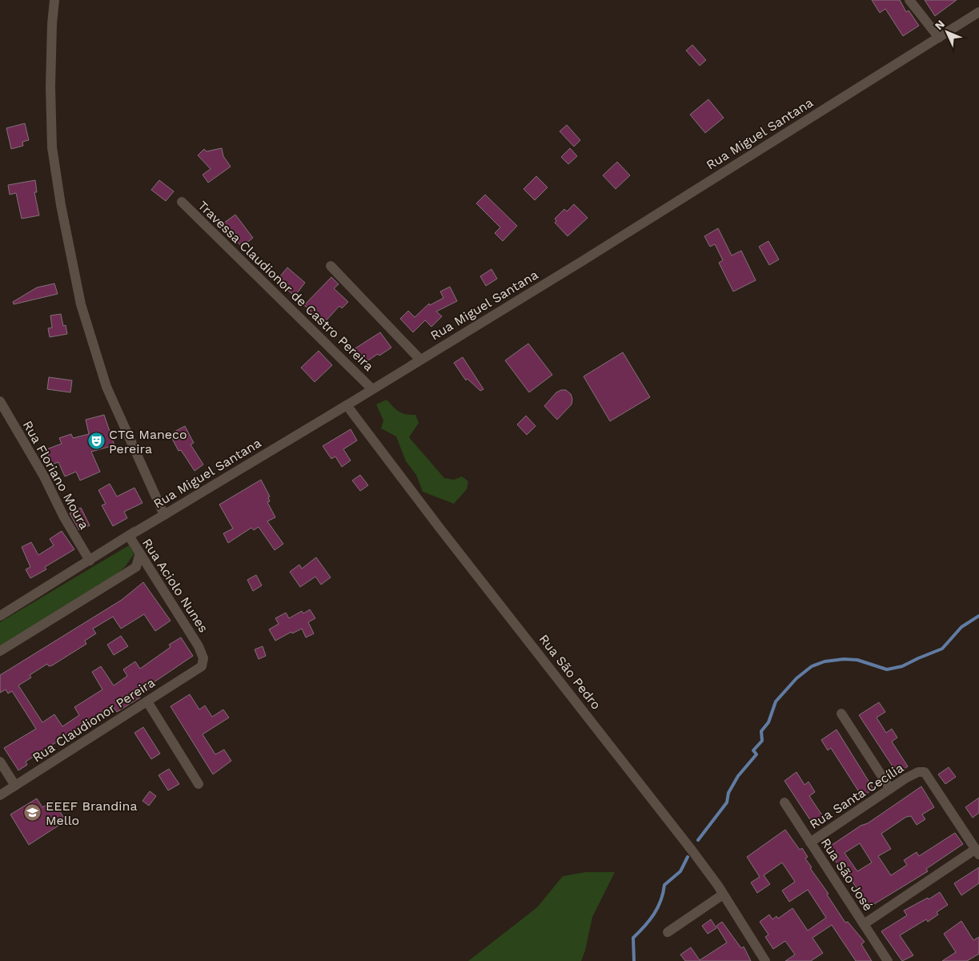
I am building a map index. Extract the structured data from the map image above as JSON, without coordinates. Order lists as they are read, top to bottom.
{
  "streets": {
    "street": [
      "Rua Miguel Santana",
      "Travessa Claudionor de Castro Pereira",
      "Rua Floriano Moura",
      "Rua Aciolo Nunes",
      "Rua São Pedro",
      "Rua Claudionor Pereira",
      "Rua Santa Cecília",
      "Rua São José"
    ]
  },
  "crossings": [
    ["Rua Miguel Santana", "Travessa Claudionor de Castro Pereira"],
    ["Rua Miguel Santana", "Rua Floriano Moura"],
    ["Rua Miguel Santana", "Rua Aciolo Nunes"],
    ["Rua Miguel Santana", "Rua São Pedro"],
    ["Rua Aciolo Nunes", "Rua Claudionor Pereira"],
    ["Rua Santa Cecília", "Rua São José"]
  ],
  "places": {
    "theatre": ["CTG Maneco Pereira"],
    "school or university": ["EEEF Brandina Mello"]
  },
  "north": "top left"
}
